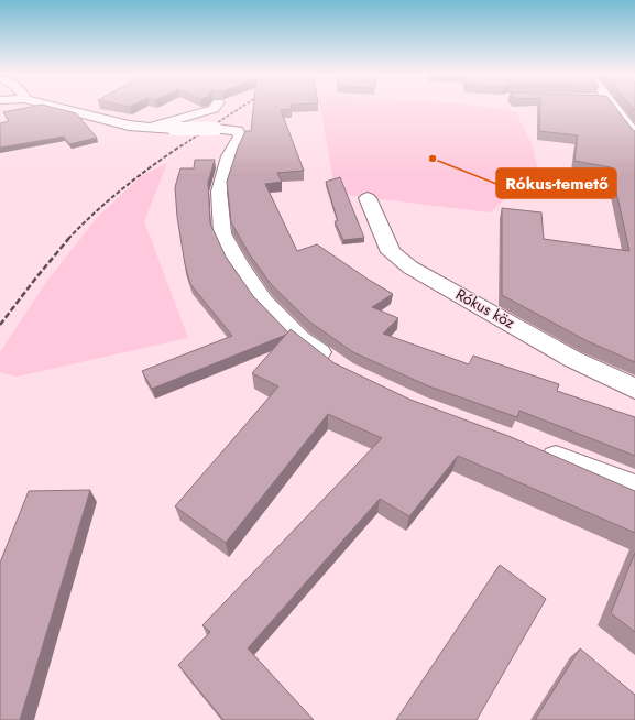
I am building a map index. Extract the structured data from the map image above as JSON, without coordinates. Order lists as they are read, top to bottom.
{
  "streets": {
    "street": ["Rókus köz"]
  },
  "places": ["Rókus-temető"]
}
